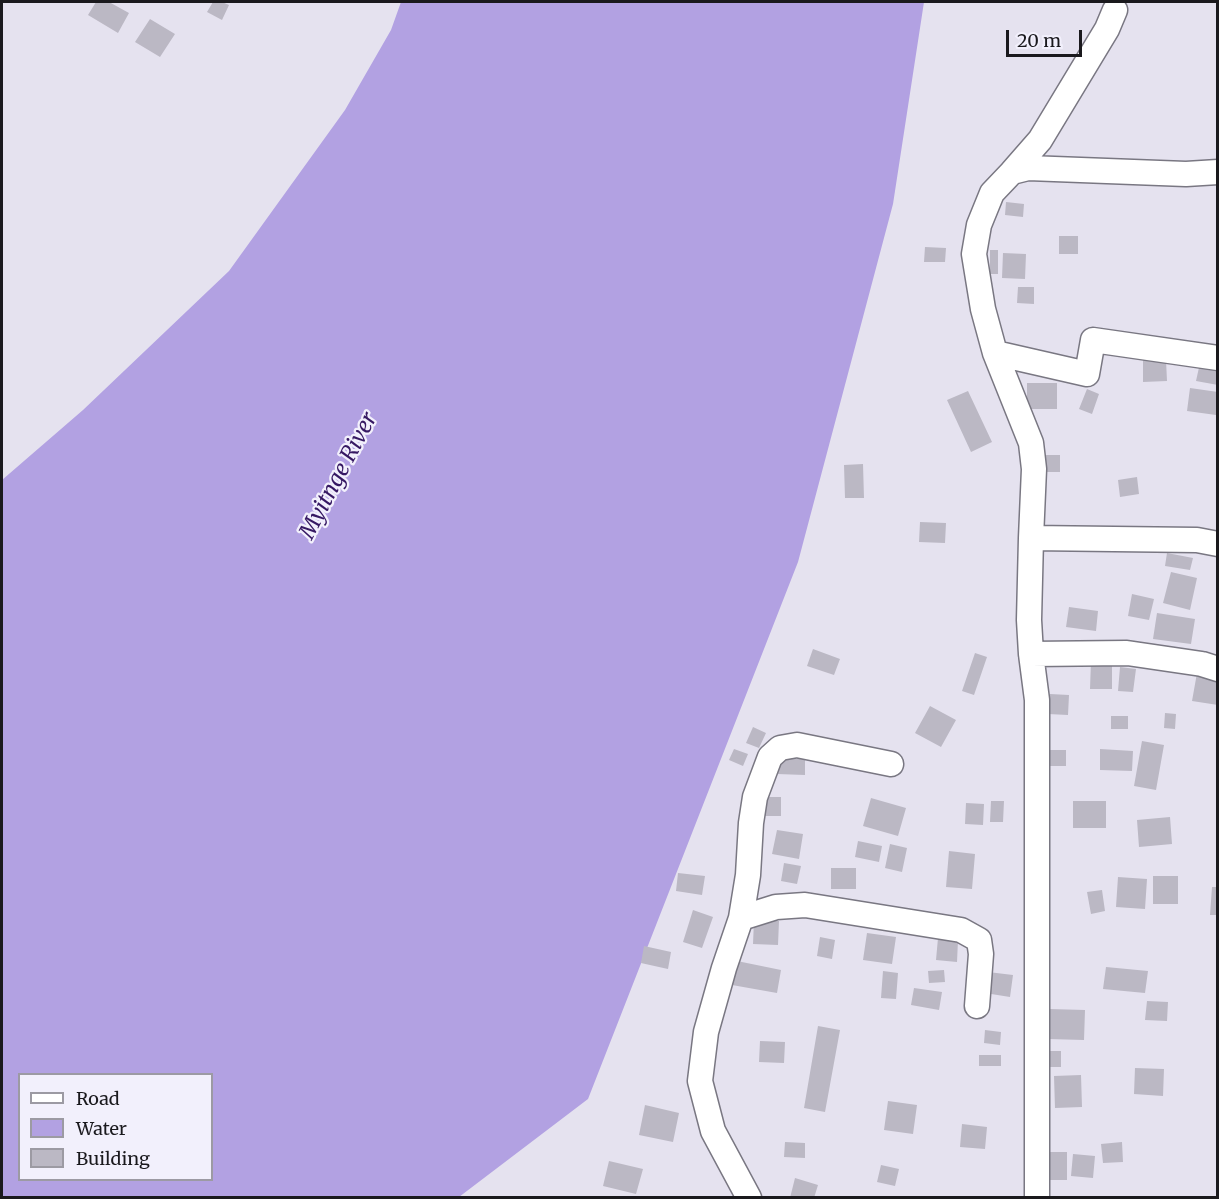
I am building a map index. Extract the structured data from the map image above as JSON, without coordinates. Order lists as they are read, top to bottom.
{
  "water": ["Myitnge River"],
  "legend": ["Road", "Water", "Building"],
  "scale_bar": "20 m"
}
